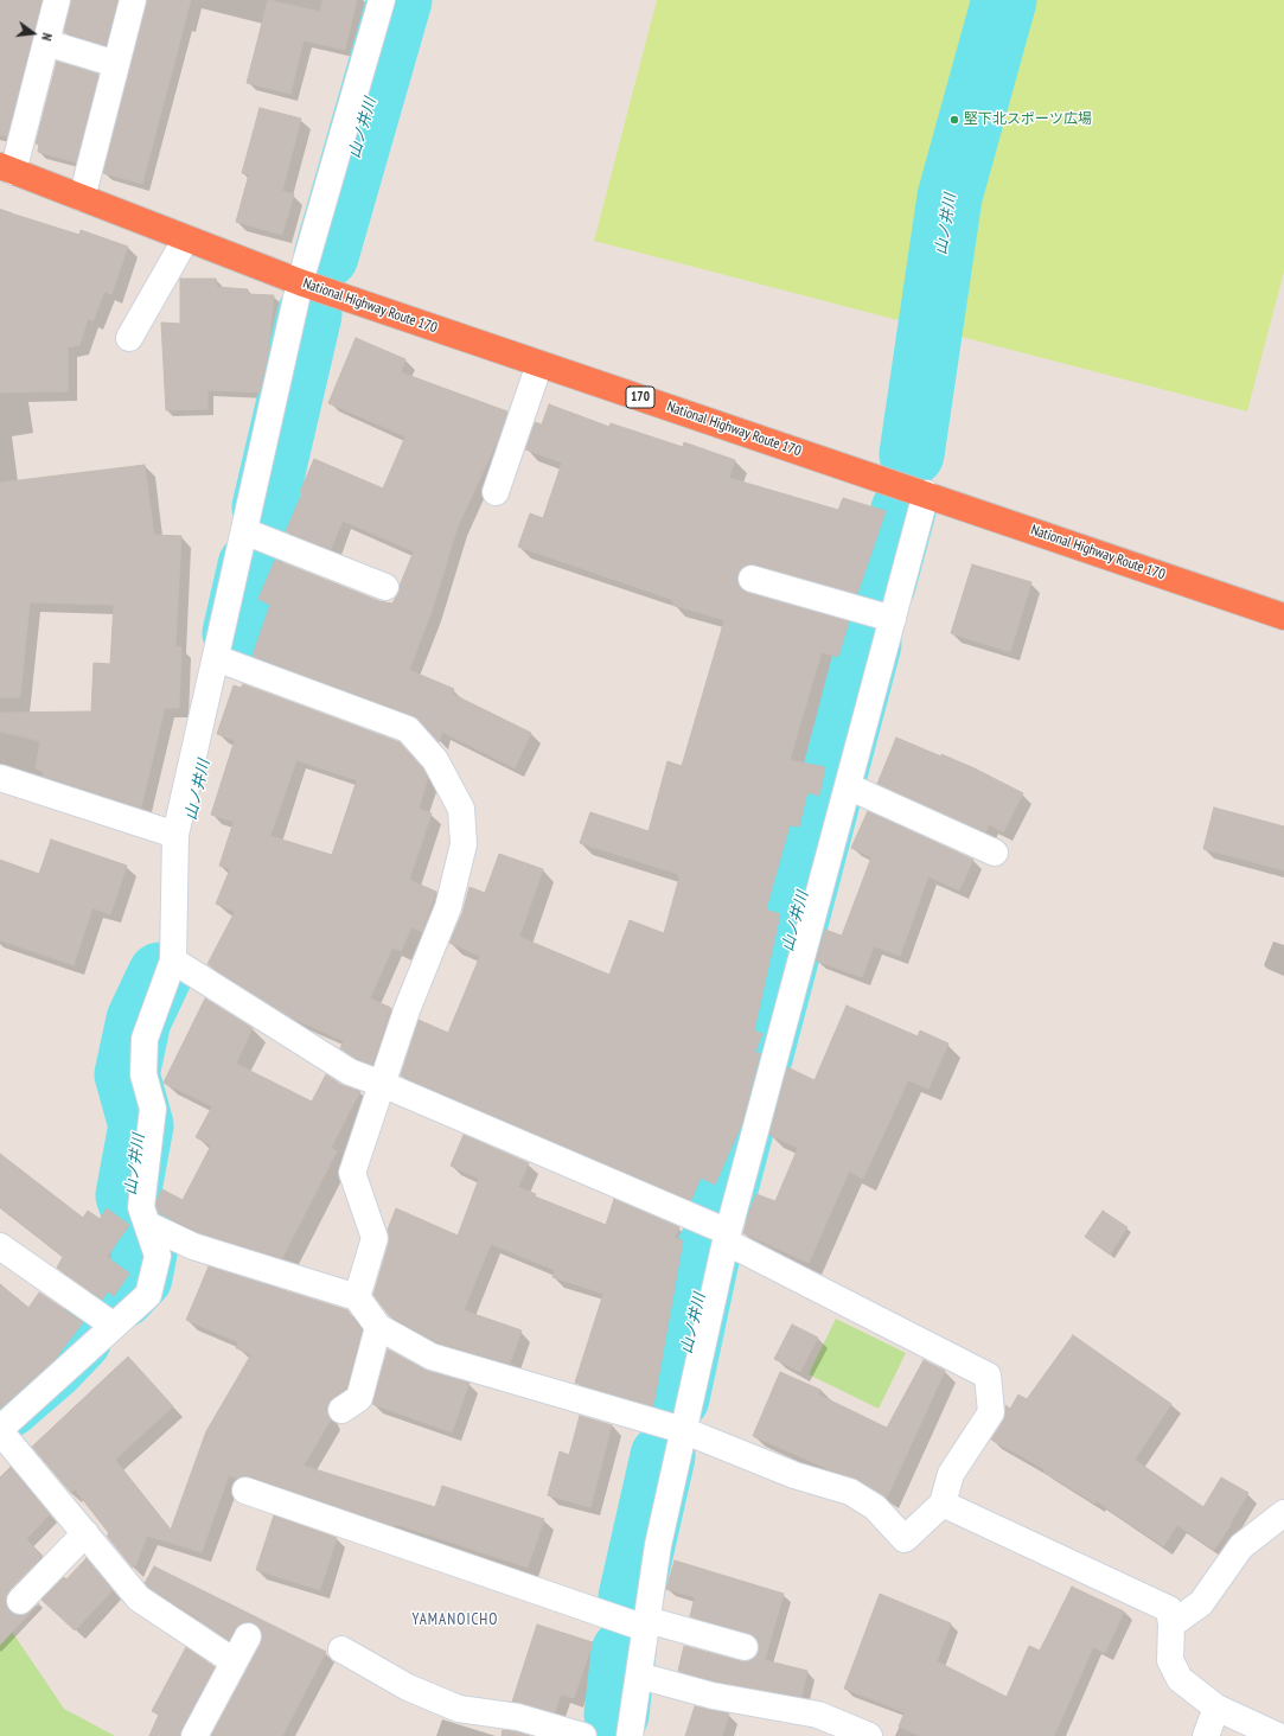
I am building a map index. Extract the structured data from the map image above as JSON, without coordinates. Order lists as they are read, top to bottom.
{
  "streets": {
    "highway": ["National Highway Route 170", "170"]
  },
  "districts": ["YAMANOICHO"],
  "water": ["山ノ井川"],
  "places": ["堅下北スポーツ広場"],
  "north": "right"
}
